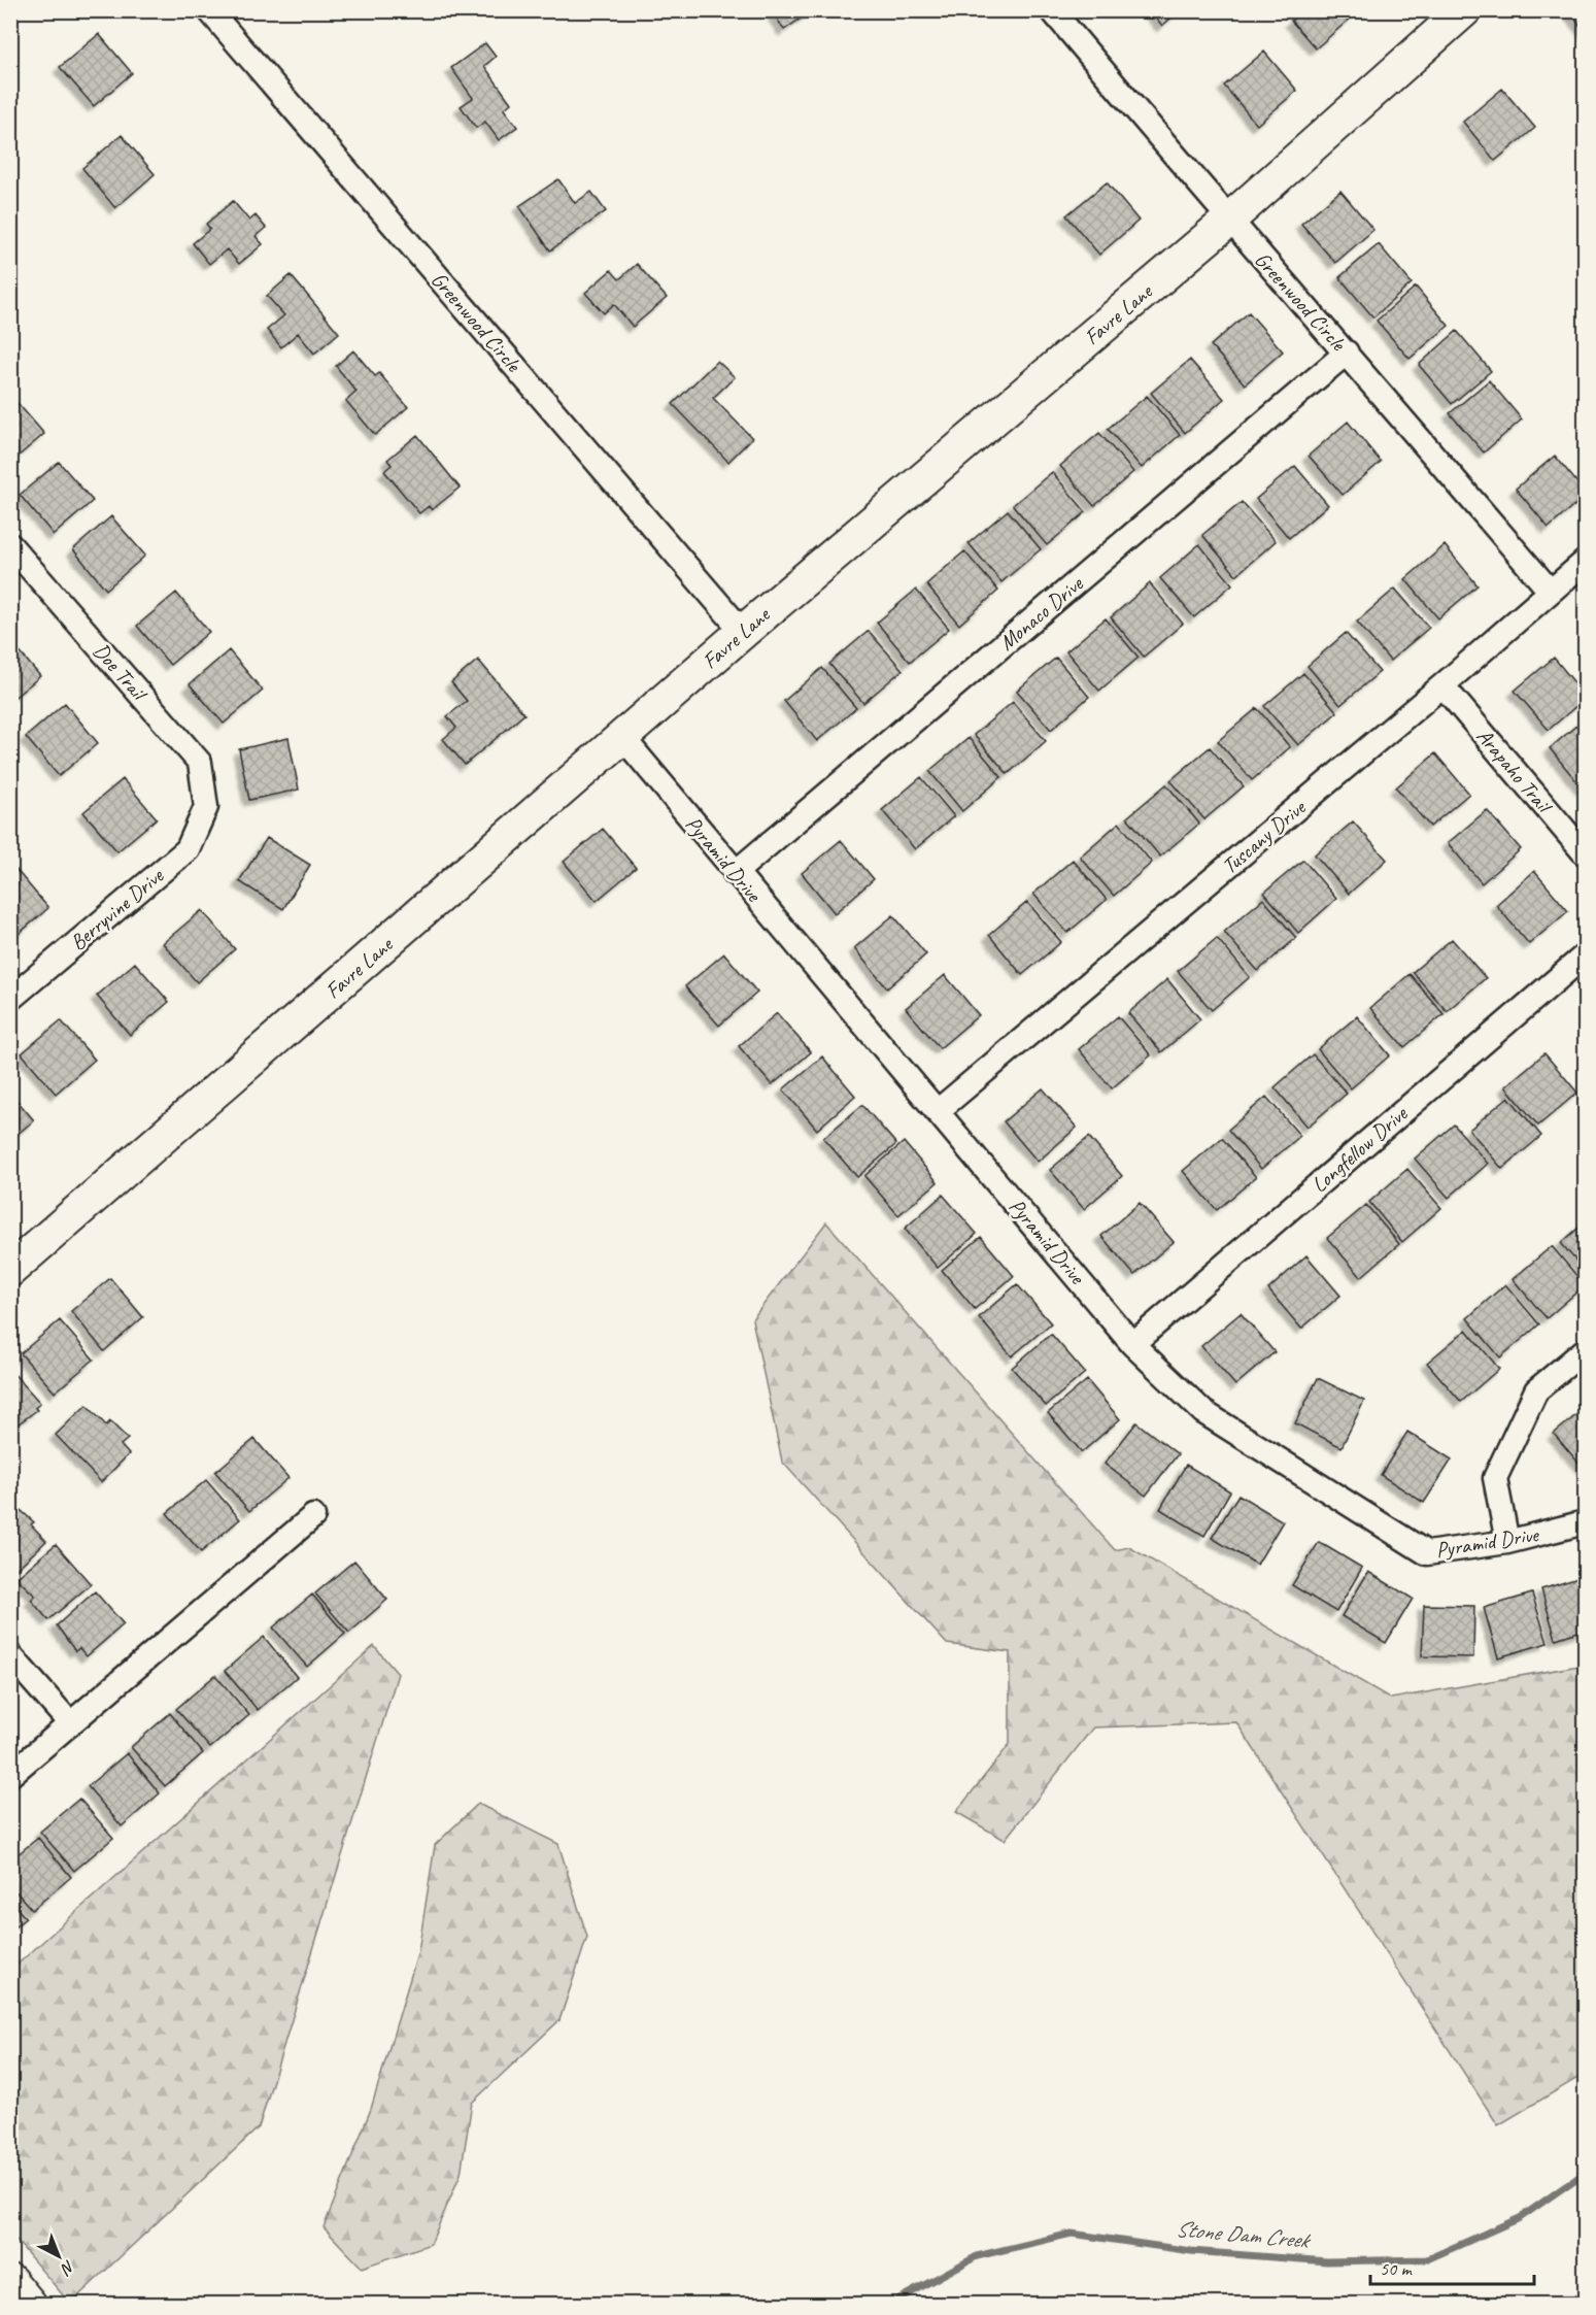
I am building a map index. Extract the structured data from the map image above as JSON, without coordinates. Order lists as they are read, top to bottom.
{
  "streets": {
    "street": [
      "Greenwood Circle",
      "Favre Lane",
      "Monaco Drive",
      "Doe Trail",
      "Arapaho Trail",
      "Tuscany Drive",
      "Pyramid Drive",
      "Berryvine Drive",
      "Longfellow Drive"
    ]
  },
  "crossings": [
    ["Greenwood Circle", "Favre Lane"],
    ["Greenwood Circle", "Monaco Drive"],
    ["Greenwood Circle", "Tuscany Drive"],
    ["Favre Lane", "Pyramid Drive"],
    ["Monaco Drive", "Pyramid Drive"],
    ["Doe Trail", "Berryvine Drive"],
    ["Arapaho Trail", "Tuscany Drive"],
    ["Tuscany Drive", "Pyramid Drive"],
    ["Pyramid Drive", "Longfellow Drive"]
  ],
  "water": ["Stone Dam Creek"],
  "scale_bar": "50 m",
  "north": "bottom right"
}
